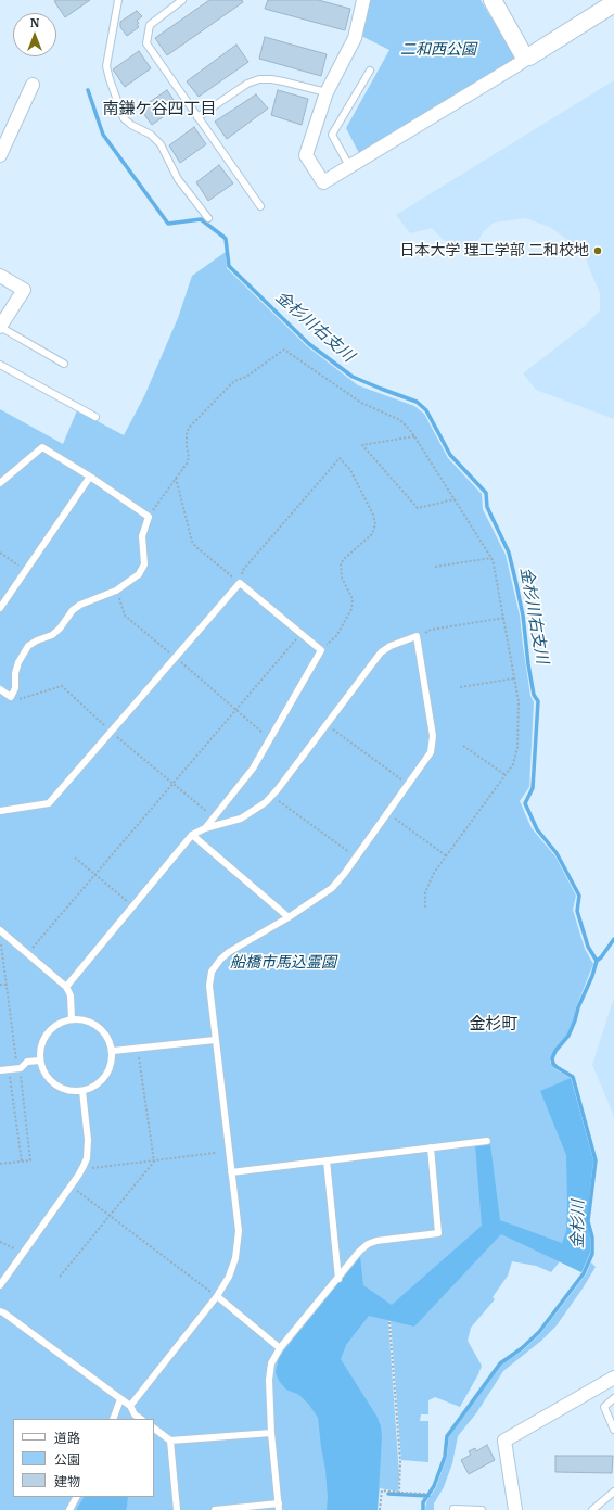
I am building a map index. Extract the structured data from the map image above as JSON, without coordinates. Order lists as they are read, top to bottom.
{
  "districts": ["南鎌ケ谷四丁目", "金杉町"],
  "water": ["金杉川右支川", "金杉川"],
  "parks": ["二和西公園", "船橋市馬込霊園"],
  "places": ["日本大学 理工学部 二和校地"],
  "legend": ["道路", "公園", "建物"],
  "north": "top"
}
